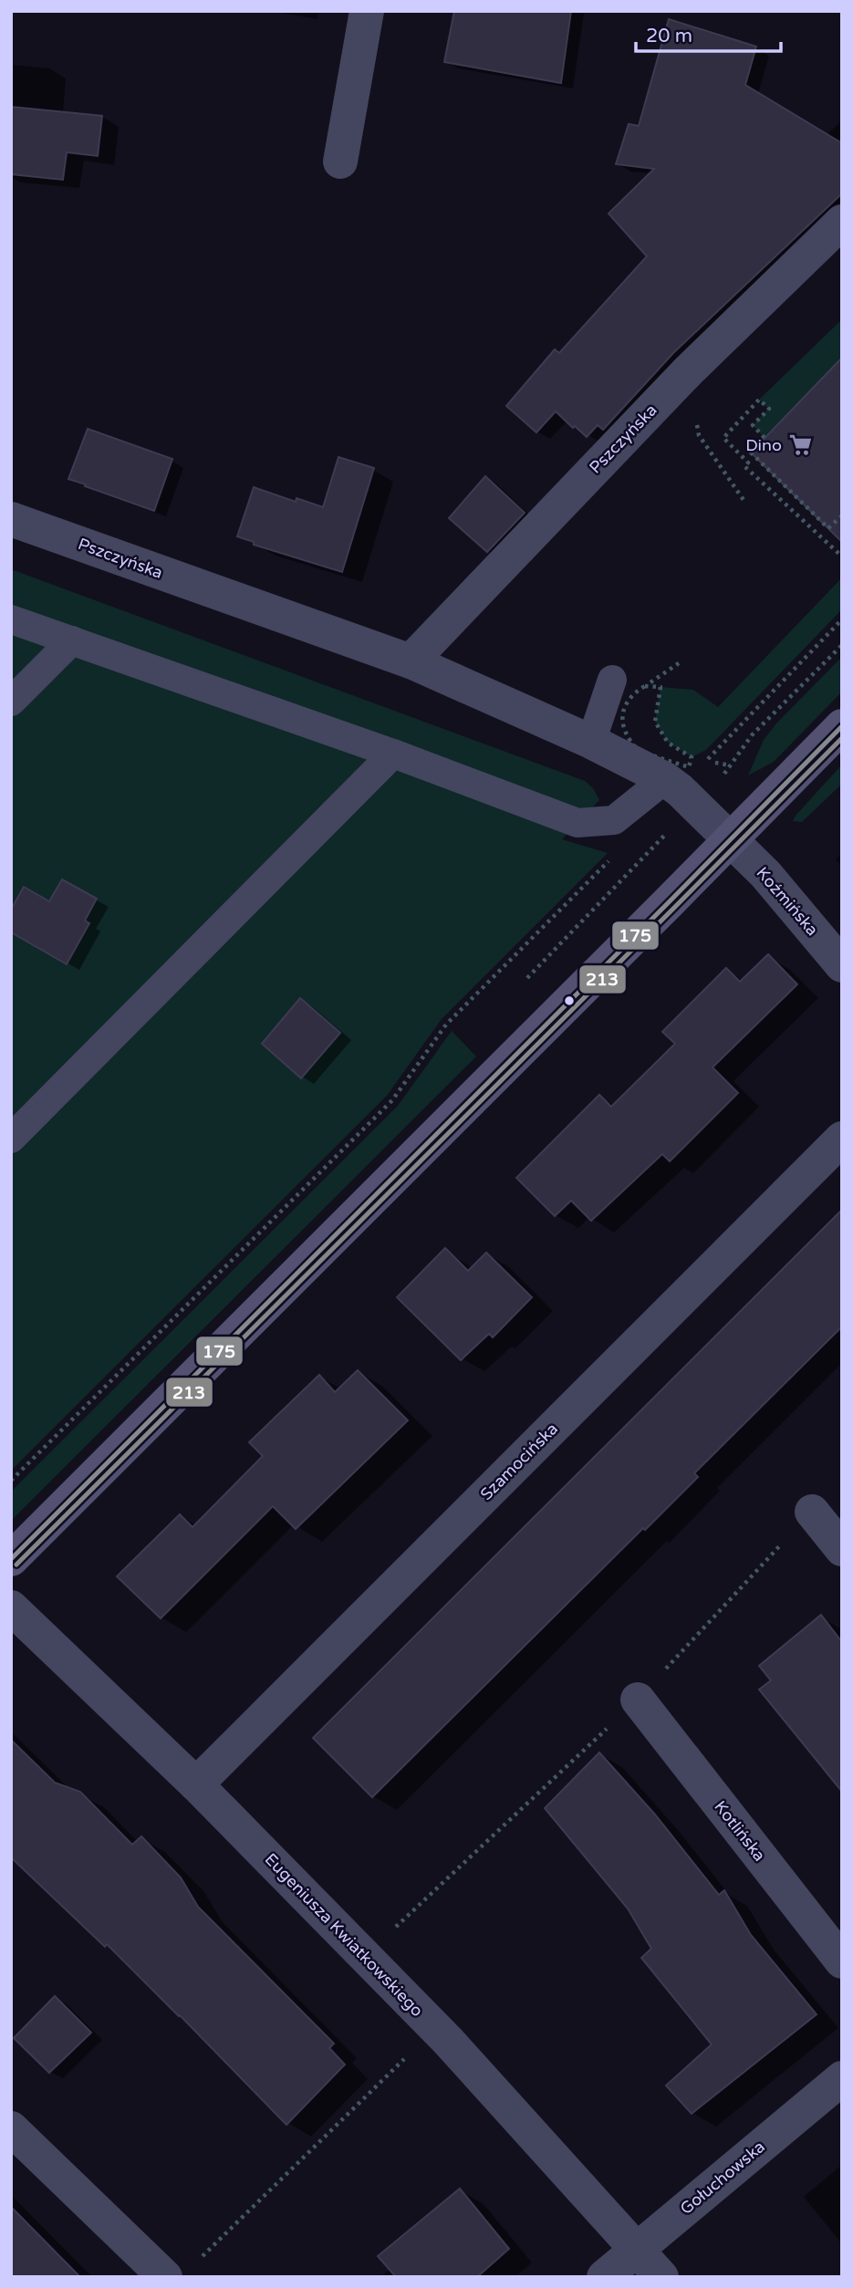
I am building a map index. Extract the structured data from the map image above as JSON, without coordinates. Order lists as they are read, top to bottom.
{
  "streets": {
    "street": [
      "Pszczyńska",
      "Koźmińska",
      "Szamocińska",
      "Kotlińska",
      "Eugeniusza Kwiatkowskiego",
      "Gołuchowska"
    ]
  },
  "crossings": [
    ["Pszczyńska", "Koźmińska"],
    ["Szamocińska", "Eugeniusza Kwiatkowskiego"],
    ["Eugeniusza Kwiatkowskiego", "Gołuchowska"]
  ],
  "places": {
    "supermarket": ["Dino"]
  },
  "lines": ["transit line 175", "transit line 213"],
  "scale_bar": "20 m"
}
